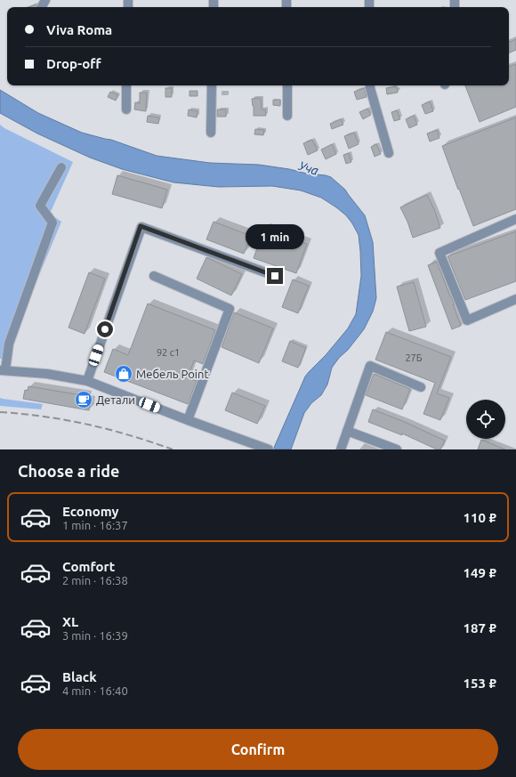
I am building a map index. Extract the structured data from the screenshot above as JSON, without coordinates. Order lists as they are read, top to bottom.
{
  "water": ["Уча"],
  "places": {
    "shop": ["Мебель Point"],
    "cafe": ["Детали"]
  },
  "house_numbers": ["92 с1", "27Б"],
  "page": {
    "banner": ["Viva Roma", "Drop-off"],
    "bubble": "1 min",
    "heading": "Choose a ride",
    "list": [
      {
        "name": "Economy",
        "note": "1 min · 16:37",
        "value": "110 ₽"
      },
      {
        "name": "Comfort",
        "note": "2 min · 16:38",
        "value": "149 ₽"
      },
      {
        "name": "XL",
        "note": "3 min · 16:39",
        "value": "187 ₽"
      },
      {
        "name": "Black",
        "note": "4 min · 16:40",
        "value": "153 ₽"
      }
    ],
    "buttons": "Confirm"
  }
}
